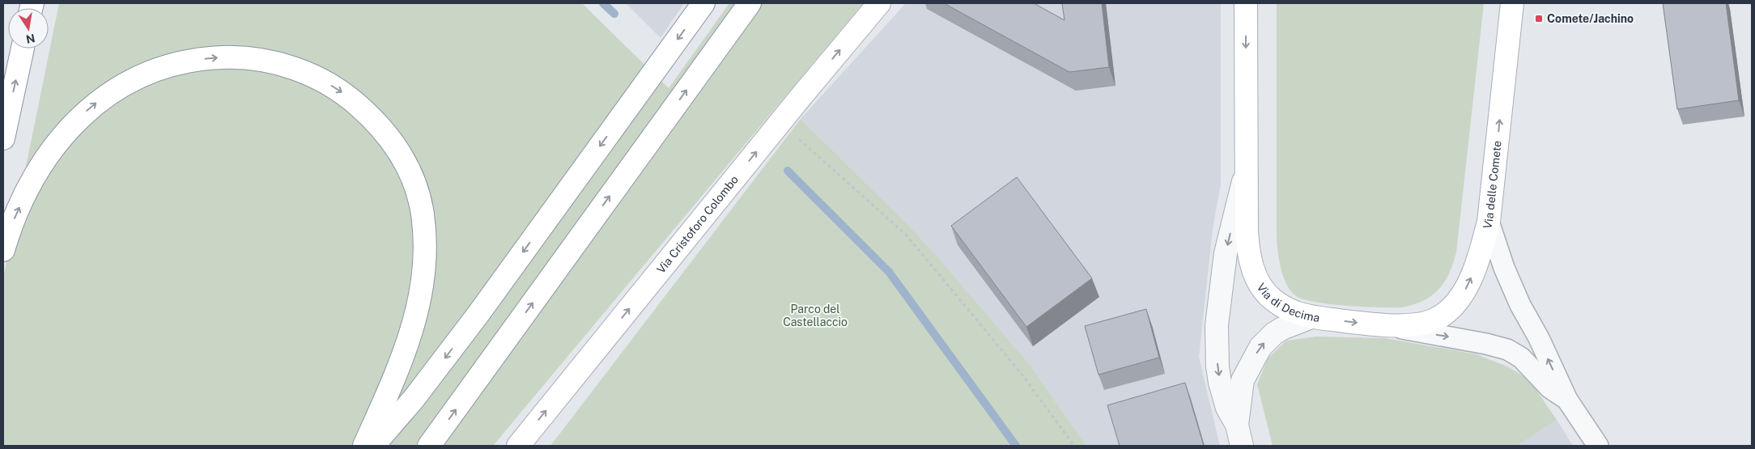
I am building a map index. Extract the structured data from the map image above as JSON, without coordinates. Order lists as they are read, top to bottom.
{
  "streets": {
    "main road": ["Via delle Comete", "Via Cristoforo Colombo", "Via di Decima"]
  },
  "parks": ["Parco del Castellaccio"],
  "places": {
    "transit": ["Comete/Jachino"]
  },
  "north": "bottom"
}
